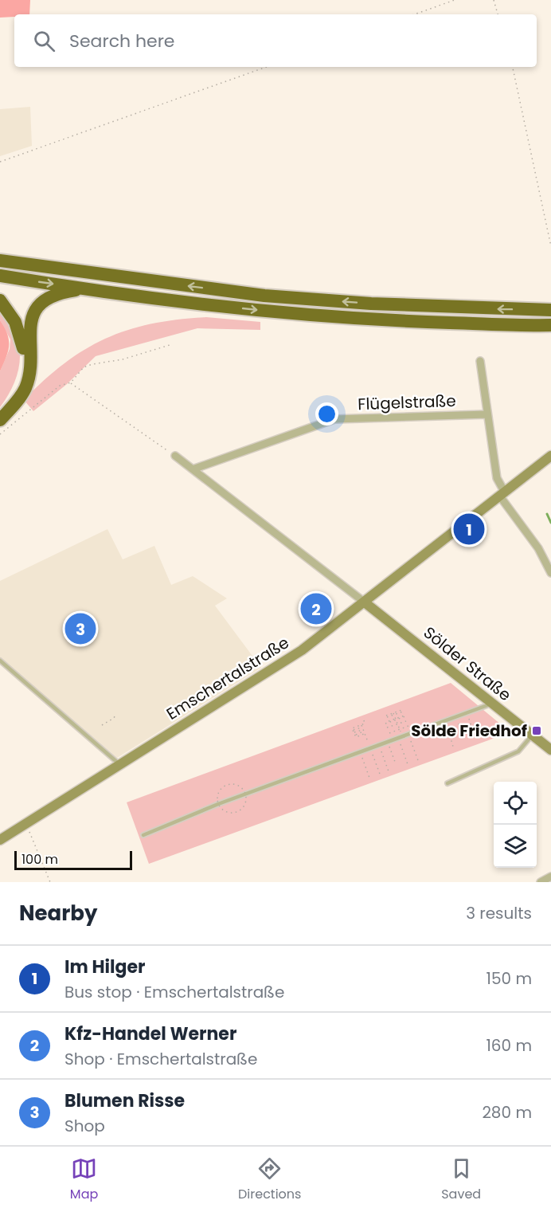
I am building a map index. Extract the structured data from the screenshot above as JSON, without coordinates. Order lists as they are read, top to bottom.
{
  "streets": {
    "main road": ["Sölder Straße", "Emschertalstraße"],
    "street": ["Flügelstraße"]
  },
  "crossings": [
    ["Sölder Straße", "Emschertalstraße"]
  ],
  "places": {
    "transit": ["Sölde Friedhof"]
  },
  "scale_bar": "100 m",
  "page": {
    "search": "Search here",
    "pins": ["1", "2", "3"],
    "scale": "100 m",
    "heading": ["Nearby", "3 results"],
    "list": [
      {
        "mark": "1",
        "name": "Im Hilger",
        "note": "Bus stop · Emschertalstraße",
        "value": "150 m"
      },
      {
        "mark": "2",
        "name": "Kfz-Handel Werner",
        "note": "Shop · Emschertalstraße",
        "value": "160 m"
      },
      {
        "mark": "3",
        "name": "Blumen Risse",
        "note": "Shop",
        "value": "280 m"
      }
    ],
    "nav": ["Map", "Directions", "Saved"]
  }
}
